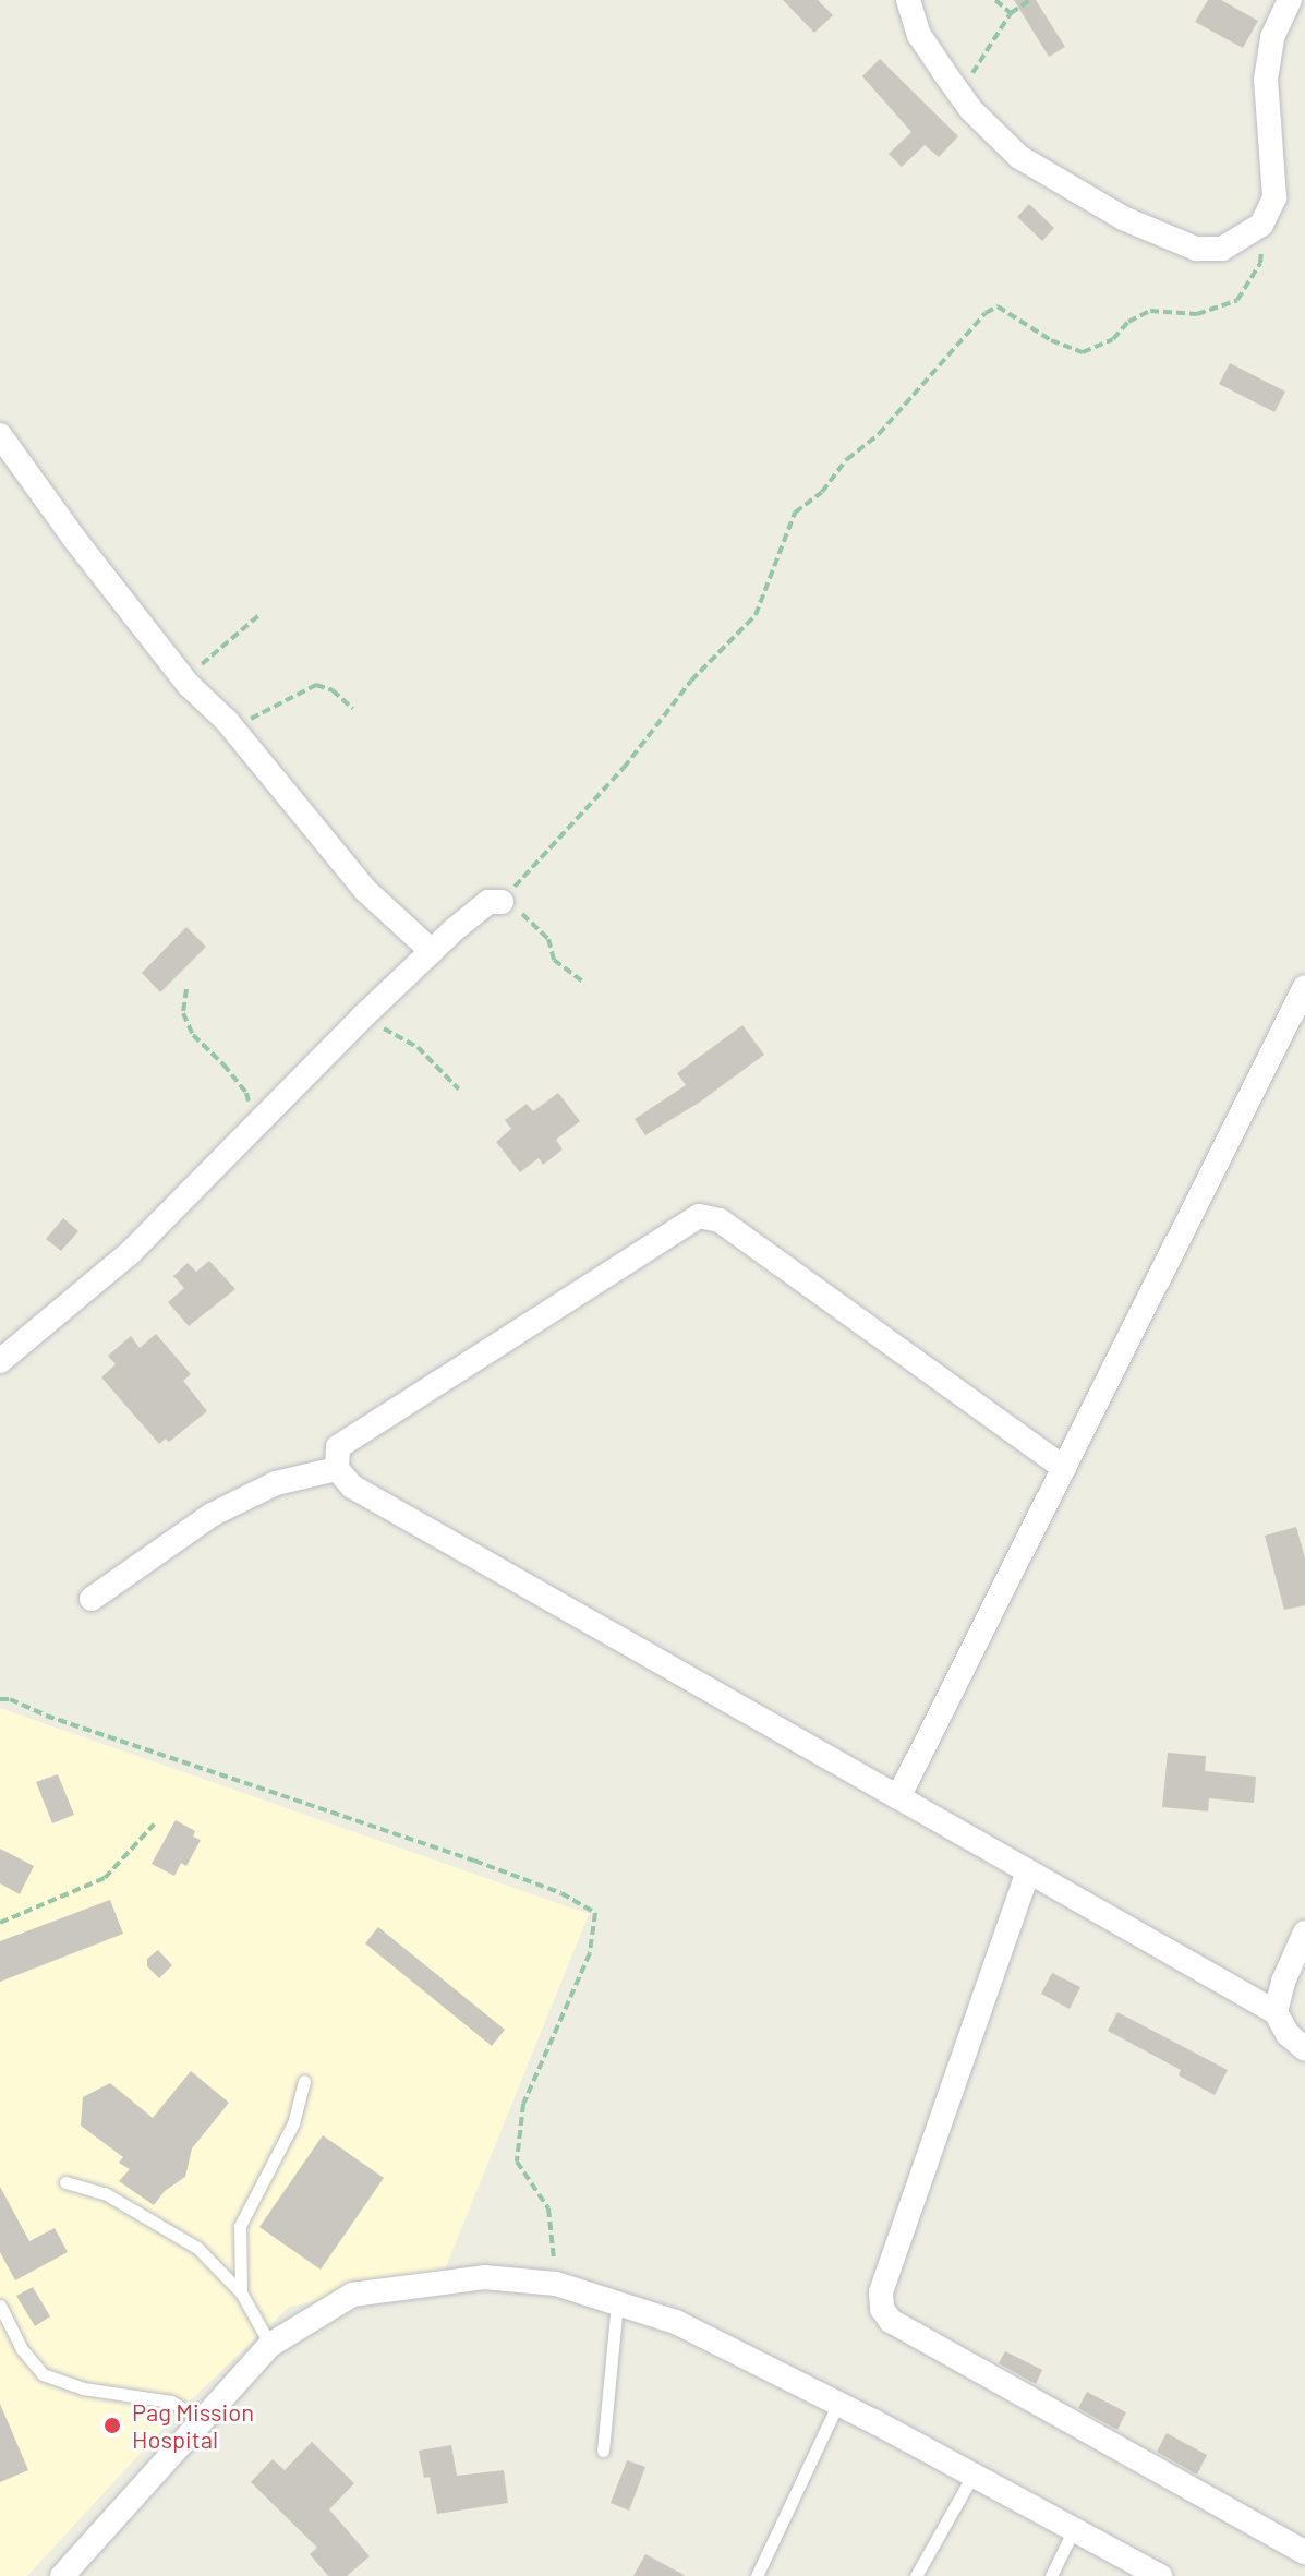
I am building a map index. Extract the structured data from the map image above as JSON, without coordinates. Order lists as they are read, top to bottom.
{
  "places": ["Pag Mission Hospital"]
}
